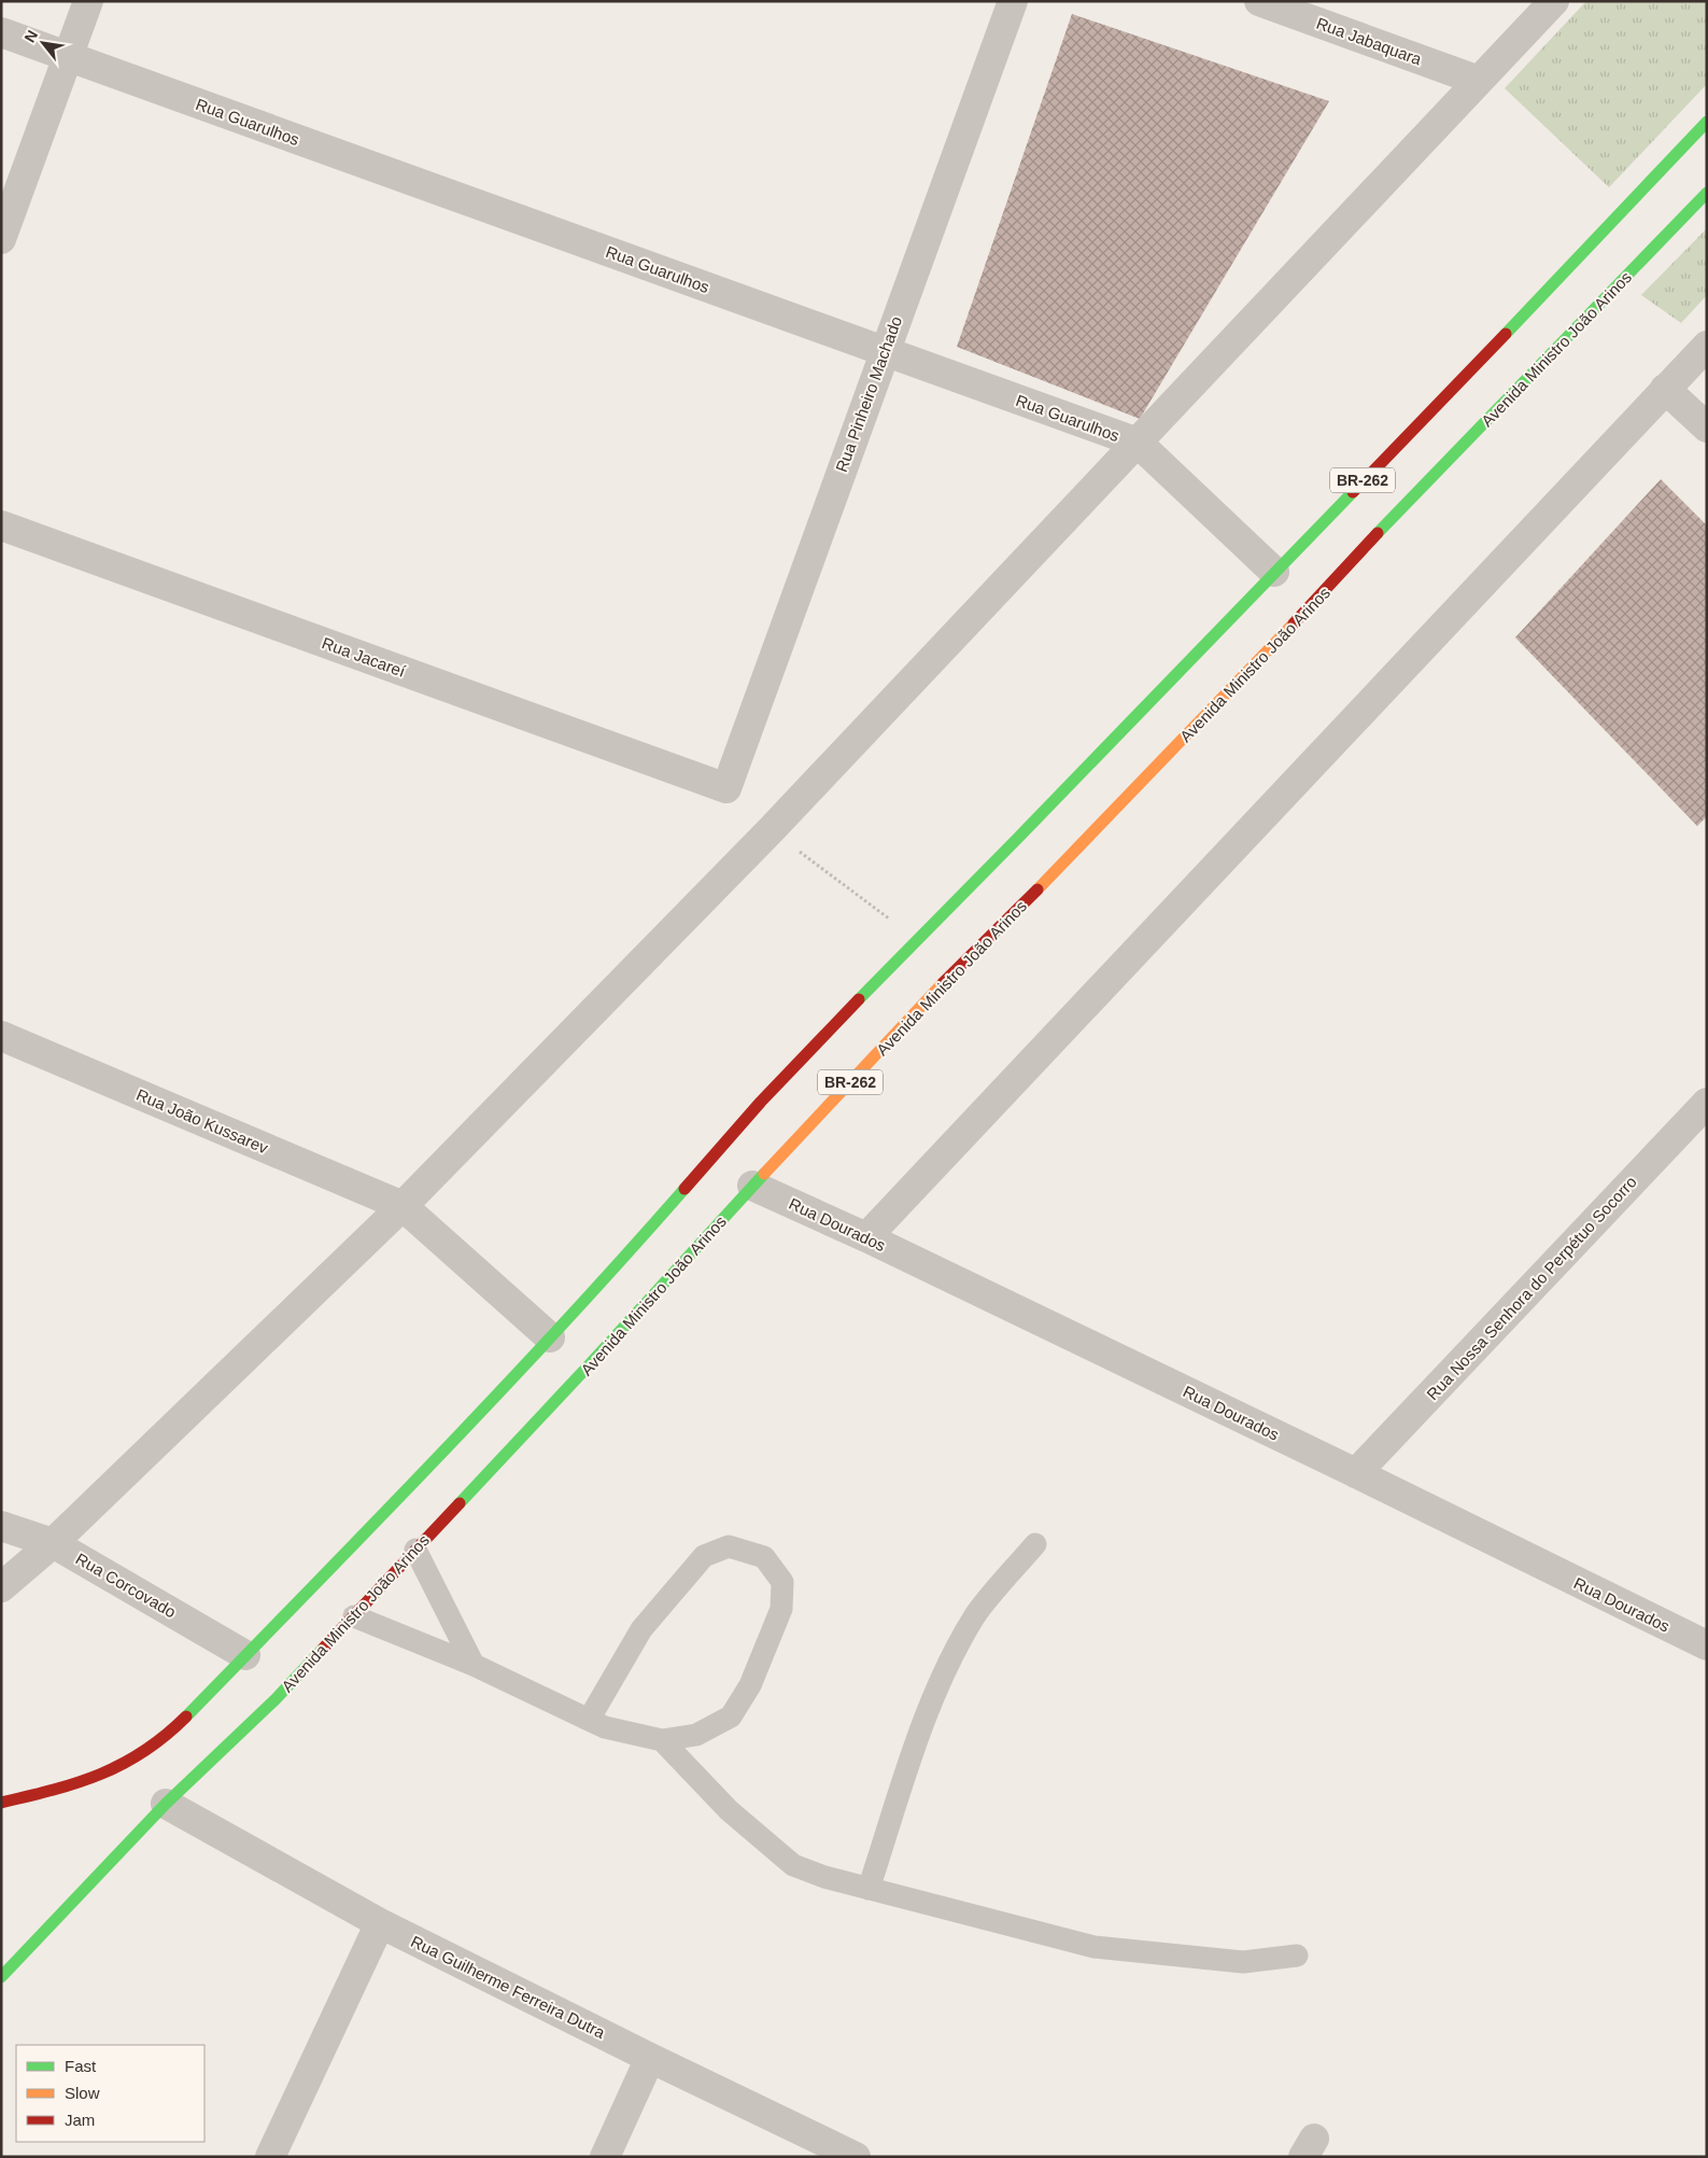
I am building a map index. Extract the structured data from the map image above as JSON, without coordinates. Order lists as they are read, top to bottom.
{
  "streets": {
    "highway": ["Avenida Ministro João Arinos", "BR-262"],
    "street": [
      "Rua Jabaquara",
      "Rua Guarulhos",
      "Rua Pinheiro Machado",
      "Rua Jacareí",
      "Rua João Kussarev",
      "Rua Dourados",
      "Rua Nossa Senhora do Perpétuo Socorro",
      "Rua Corcovado",
      "Rua Guilherme Ferreira Dutra"
    ]
  },
  "crossings": [
    ["Rua Guarulhos", "Rua Pinheiro Machado"],
    ["Rua Guarulhos", "BR-262"],
    ["Avenida Ministro João Arinos", "Rua Dourados"],
    ["Avenida Ministro João Arinos", "Rua Guilherme Ferreira Dutra"],
    ["Rua Pinheiro Machado", "Rua Jacareí"],
    ["BR-262", "Rua João Kussarev"],
    ["BR-262", "Rua Corcovado"],
    ["Rua Dourados", "Rua Nossa Senhora do Perpétuo Socorro"]
  ],
  "legend": ["Fast", "Slow", "Jam"],
  "north": "top left"
}
